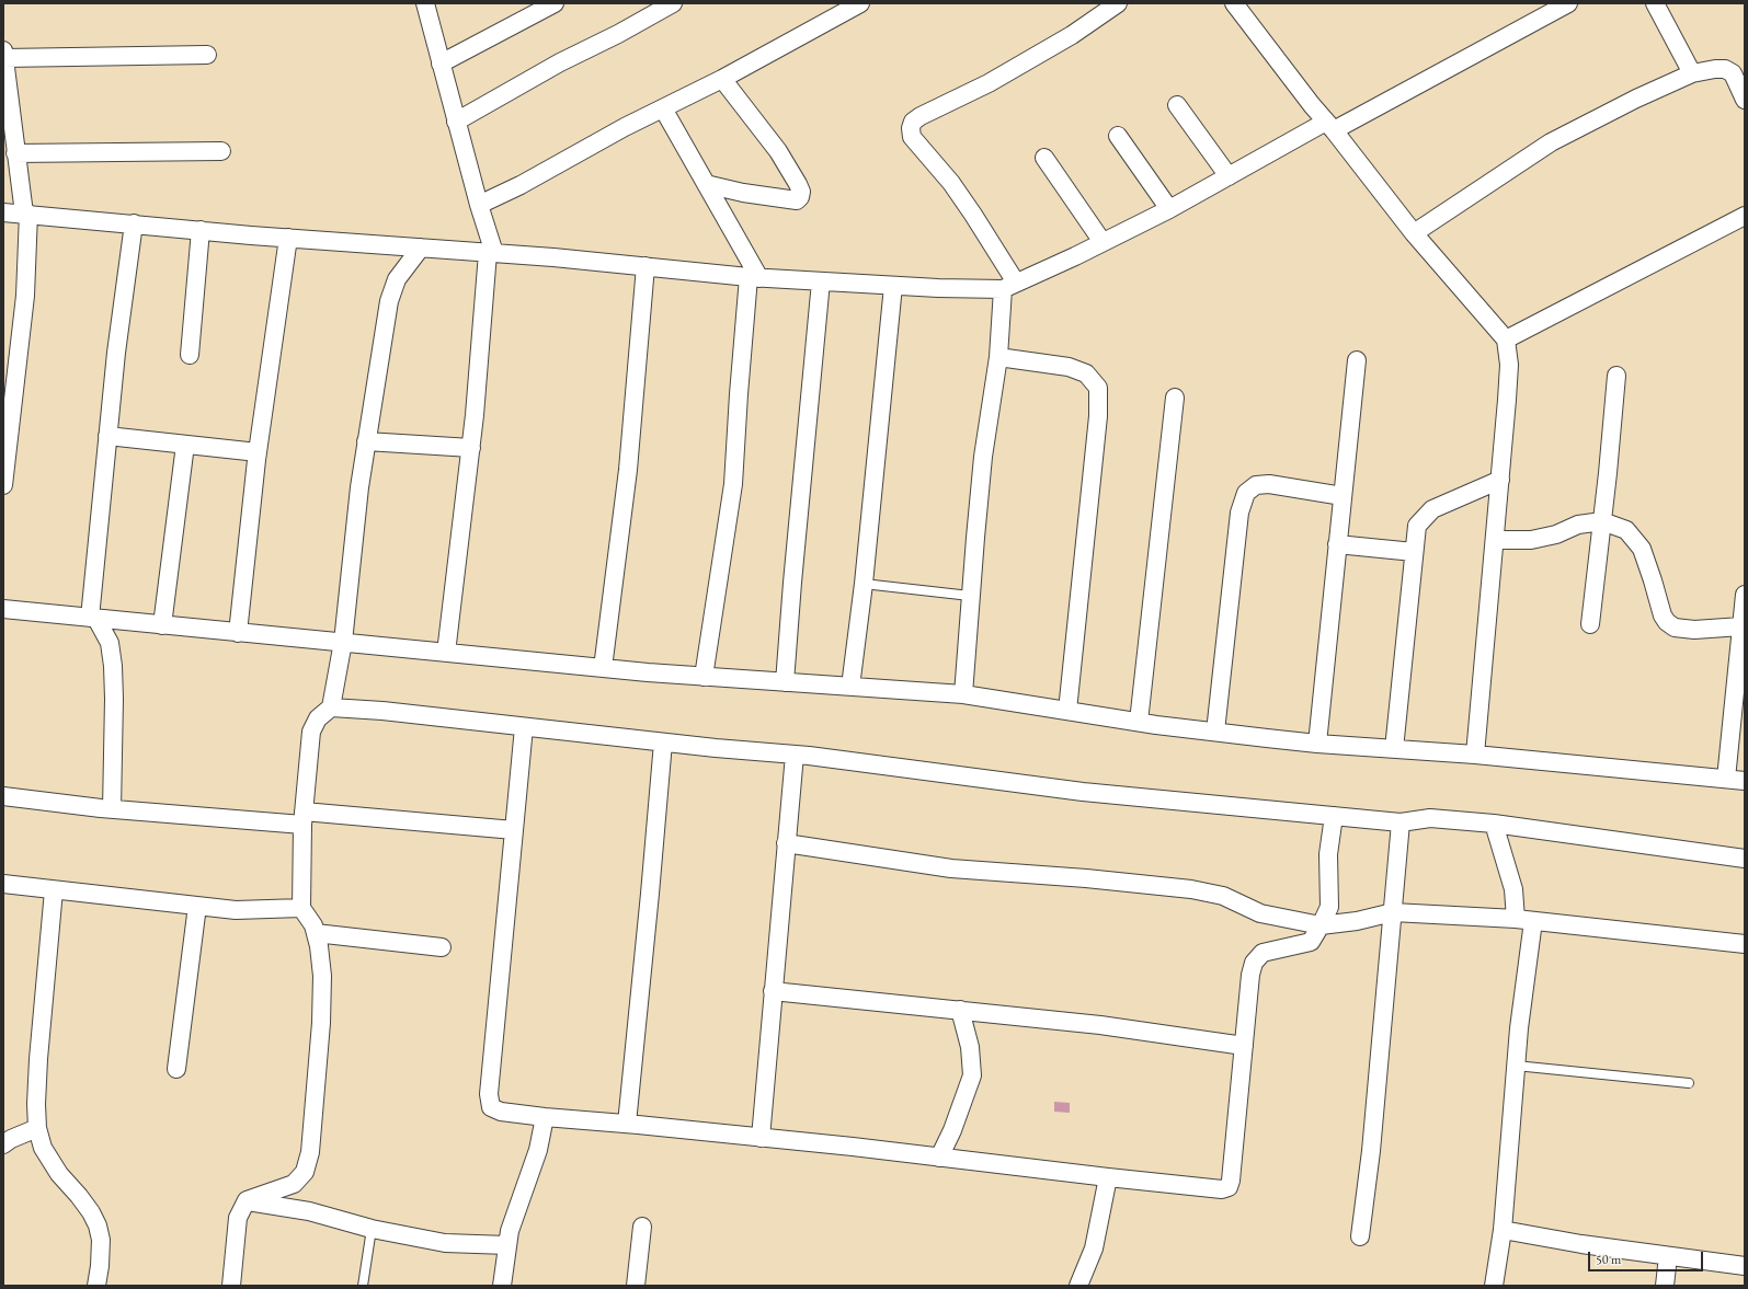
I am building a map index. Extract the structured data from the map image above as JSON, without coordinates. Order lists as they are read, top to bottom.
{
  "scale_bar": "50 m"
}
